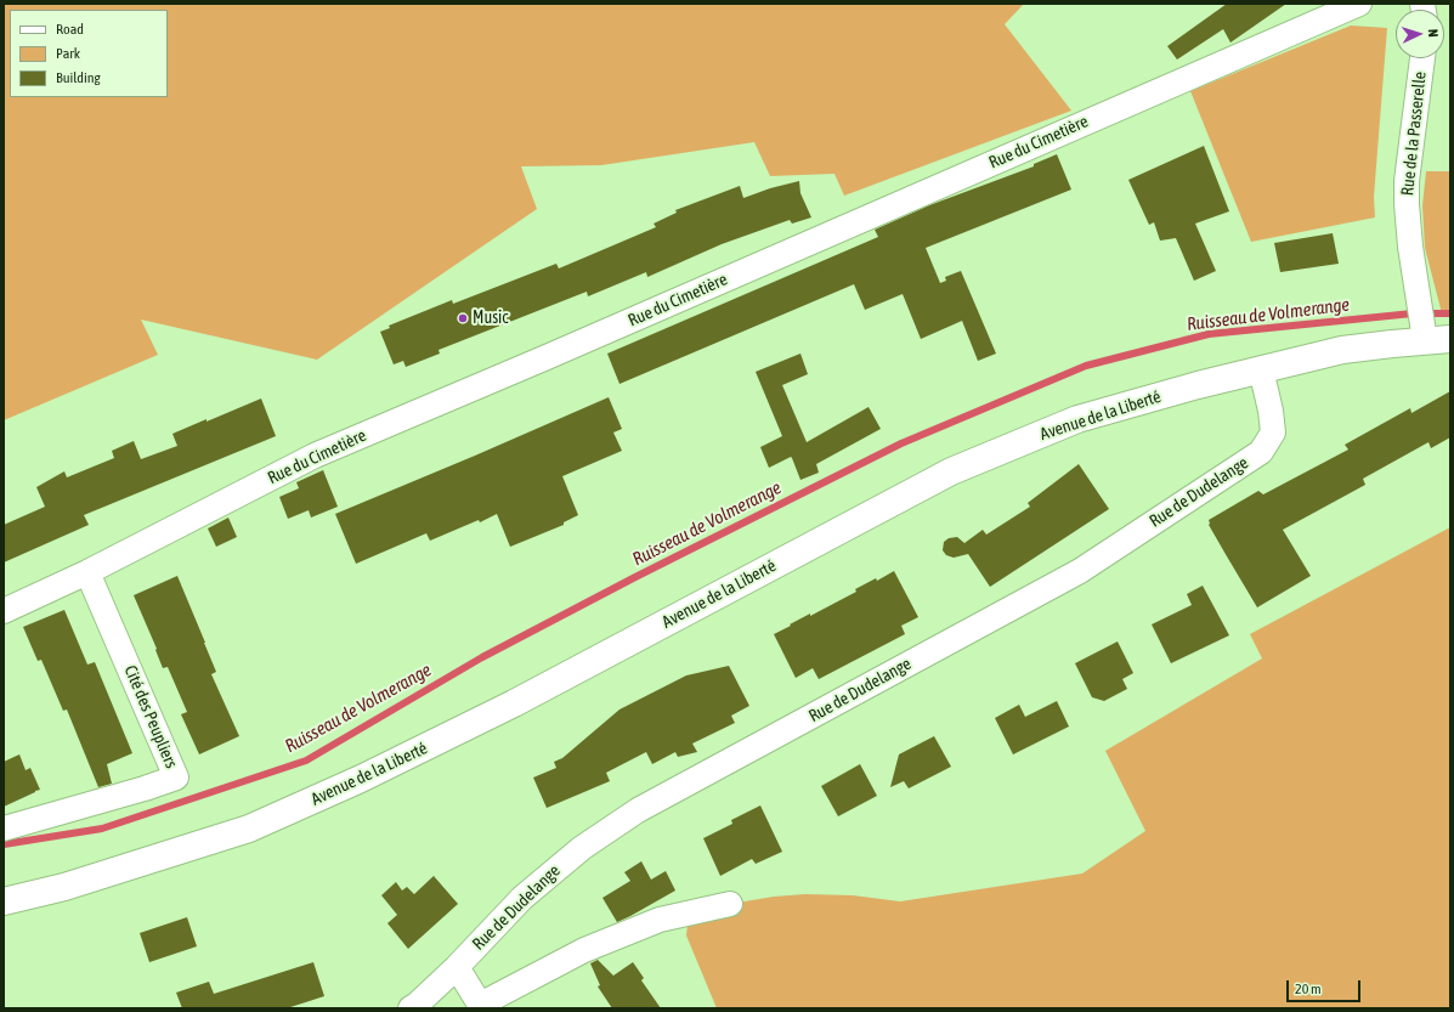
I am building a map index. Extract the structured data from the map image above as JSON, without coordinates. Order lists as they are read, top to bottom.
{
  "streets": {
    "main road": ["Avenue de la Liberté"],
    "street": [
      "Rue de la Passerelle",
      "Rue du Cimetière",
      "Rue de Dudelange",
      "Cité des Peupliers"
    ]
  },
  "crossings": [
    ["Rue de la Passerelle", "Avenue de la Liberté"],
    ["Rue du Cimetière", "Cité des Peupliers"],
    ["Avenue de la Liberté", "Rue de Dudelange"]
  ],
  "water": ["Ruisseau de Volmerange"],
  "places": ["Music"],
  "legend": ["Road", "Park", "Building"],
  "scale_bar": "20 m",
  "north": "right"
}
